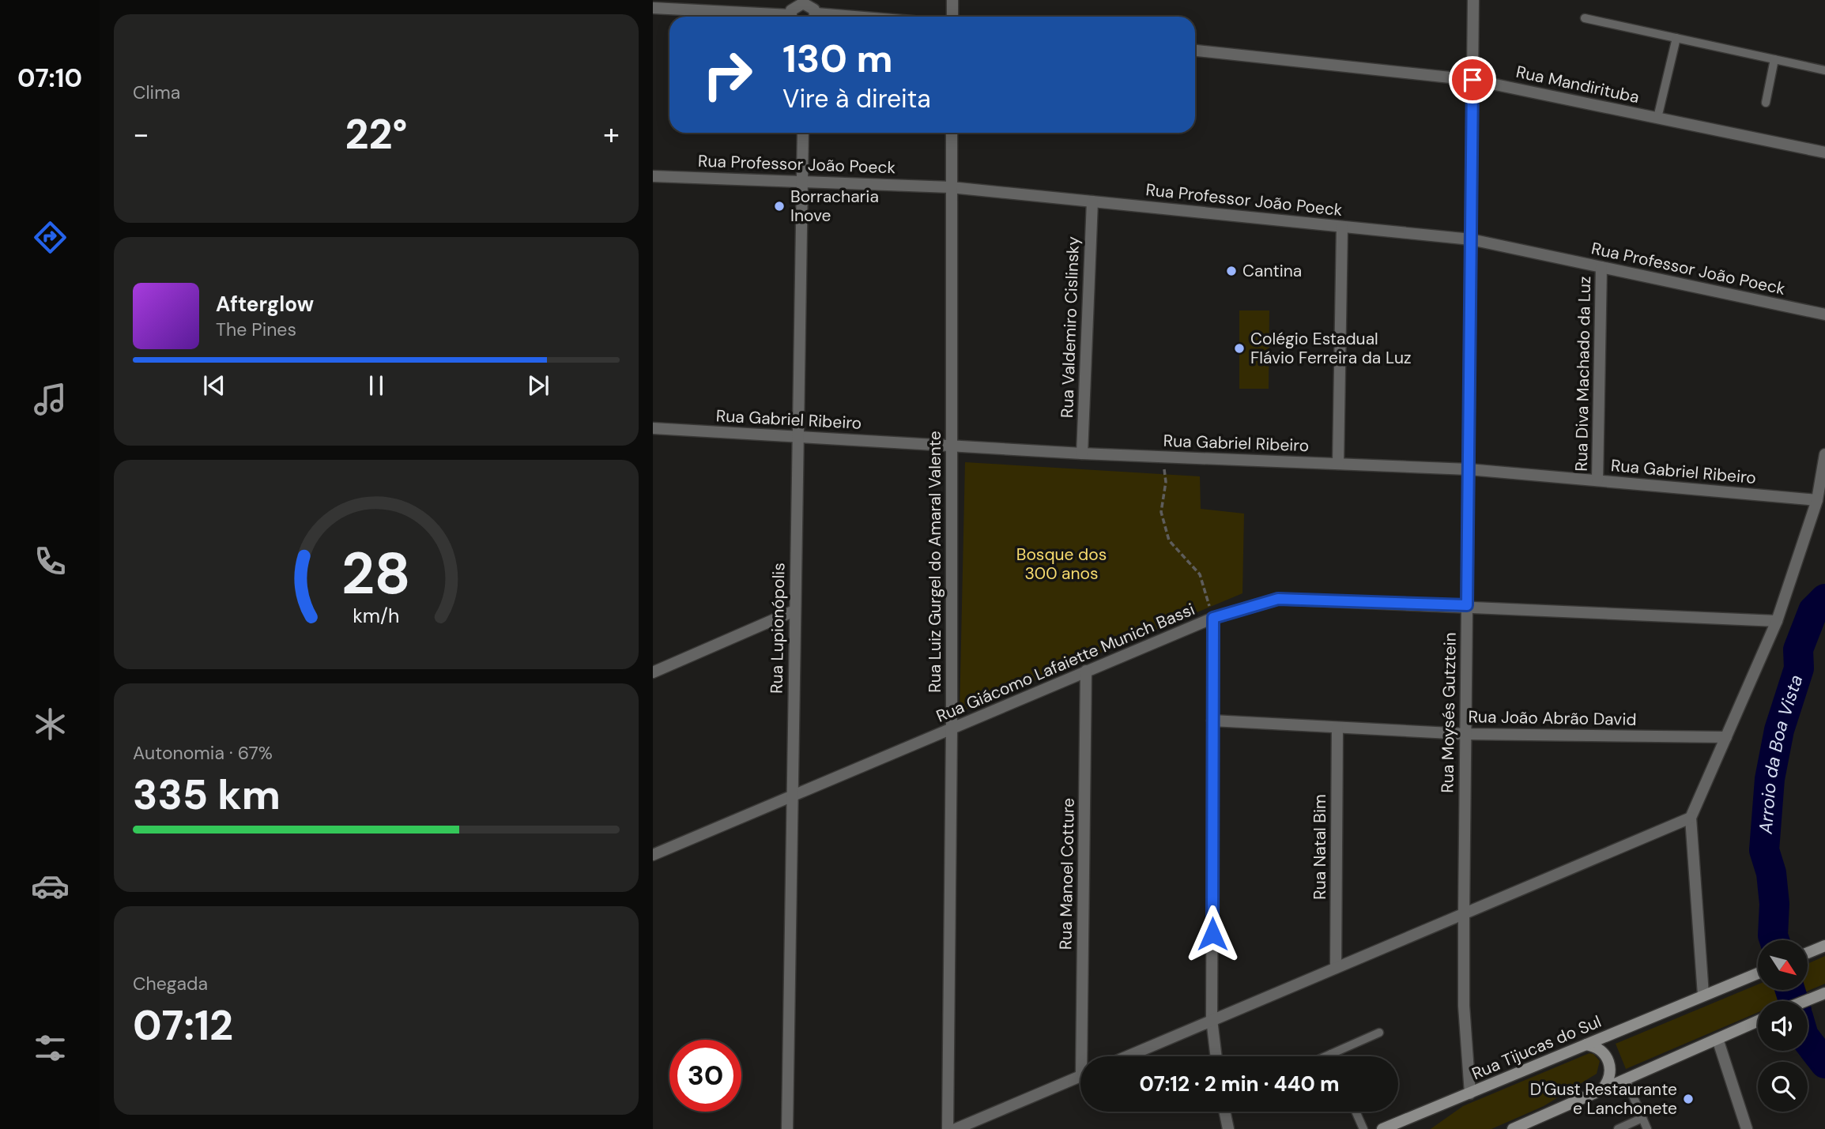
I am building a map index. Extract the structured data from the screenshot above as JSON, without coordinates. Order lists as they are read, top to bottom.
{
  "streets": {
    "main road": ["Rua Tijucas do Sul"],
    "street": [
      "Rua Mandirituba",
      "Rua Professor João Poeck",
      "Rua Valdemiro Cislinsky",
      "Rua Diva Machado da Luz",
      "Rua Gabriel Ribeiro",
      "Rua Luiz Gurgel do Amaral Valente",
      "Rua Lupionópolis",
      "Rua Giácomo Lafaiette Munich Bassi",
      "Rua Moysés Gutztein",
      "Rua João Abrão David",
      "Rua Natal Bim",
      "Rua Manoel Cotture"
    ]
  },
  "crossings": [
    ["Rua Mandirituba", "Rua Moysés Gutztein"],
    ["Rua Professor João Poeck", "Rua Valdemiro Cislinsky"],
    ["Rua Professor João Poeck", "Rua Diva Machado da Luz"],
    ["Rua Professor João Poeck", "Rua Luiz Gurgel do Amaral Valente"],
    ["Rua Professor João Poeck", "Rua Lupionópolis"],
    ["Rua Professor João Poeck", "Rua Moysés Gutztein"],
    ["Rua Valdemiro Cislinsky", "Rua Gabriel Ribeiro"],
    ["Rua Diva Machado da Luz", "Rua Gabriel Ribeiro"],
    ["Rua Gabriel Ribeiro", "Rua Luiz Gurgel do Amaral Valente"],
    ["Rua Gabriel Ribeiro", "Rua Lupionópolis"],
    ["Rua Gabriel Ribeiro", "Rua Moysés Gutztein"],
    ["Rua Luiz Gurgel do Amaral Valente", "Rua Giácomo Lafaiette Munich Bassi"],
    ["Rua Lupionópolis", "Rua Giácomo Lafaiette Munich Bassi"],
    ["Rua Giácomo Lafaiette Munich Bassi", "Rua Moysés Gutztein"],
    ["Rua Giácomo Lafaiette Munich Bassi", "Rua Manoel Cotture"],
    ["Rua Moysés Gutztein", "Rua João Abrão David"],
    ["Rua Moysés Gutztein", "Rua Tijucas do Sul"],
    ["Rua João Abrão David", "Rua Natal Bim"]
  ],
  "water": ["Arroio da Boa Vista"],
  "parks": ["Bosque dos 300 anos"],
  "places": [
    "Borracharia Inove",
    "Cantina",
    "Colégio Estadual Flávio Ferreira da Luz",
    "D'Gust Restaurante e Lanchonete"
  ],
  "north": "bottom right",
  "page": {
    "tabs": "07:10",
    "tile": [
      "Clima",
      ["Autonomia · 67%", "335 km"],
      ["Chegada", "07:12"]
    ],
    "turn": ["130 m", "Vire à direita"],
    "heat": ["−", "22°", "+"],
    "song": ["Afterglow", "The Pines"],
    "limit": "30",
    "trip": "07:12 · 2 min · 440 m",
    "gauge": ["28", "km/h"]
  }
}
